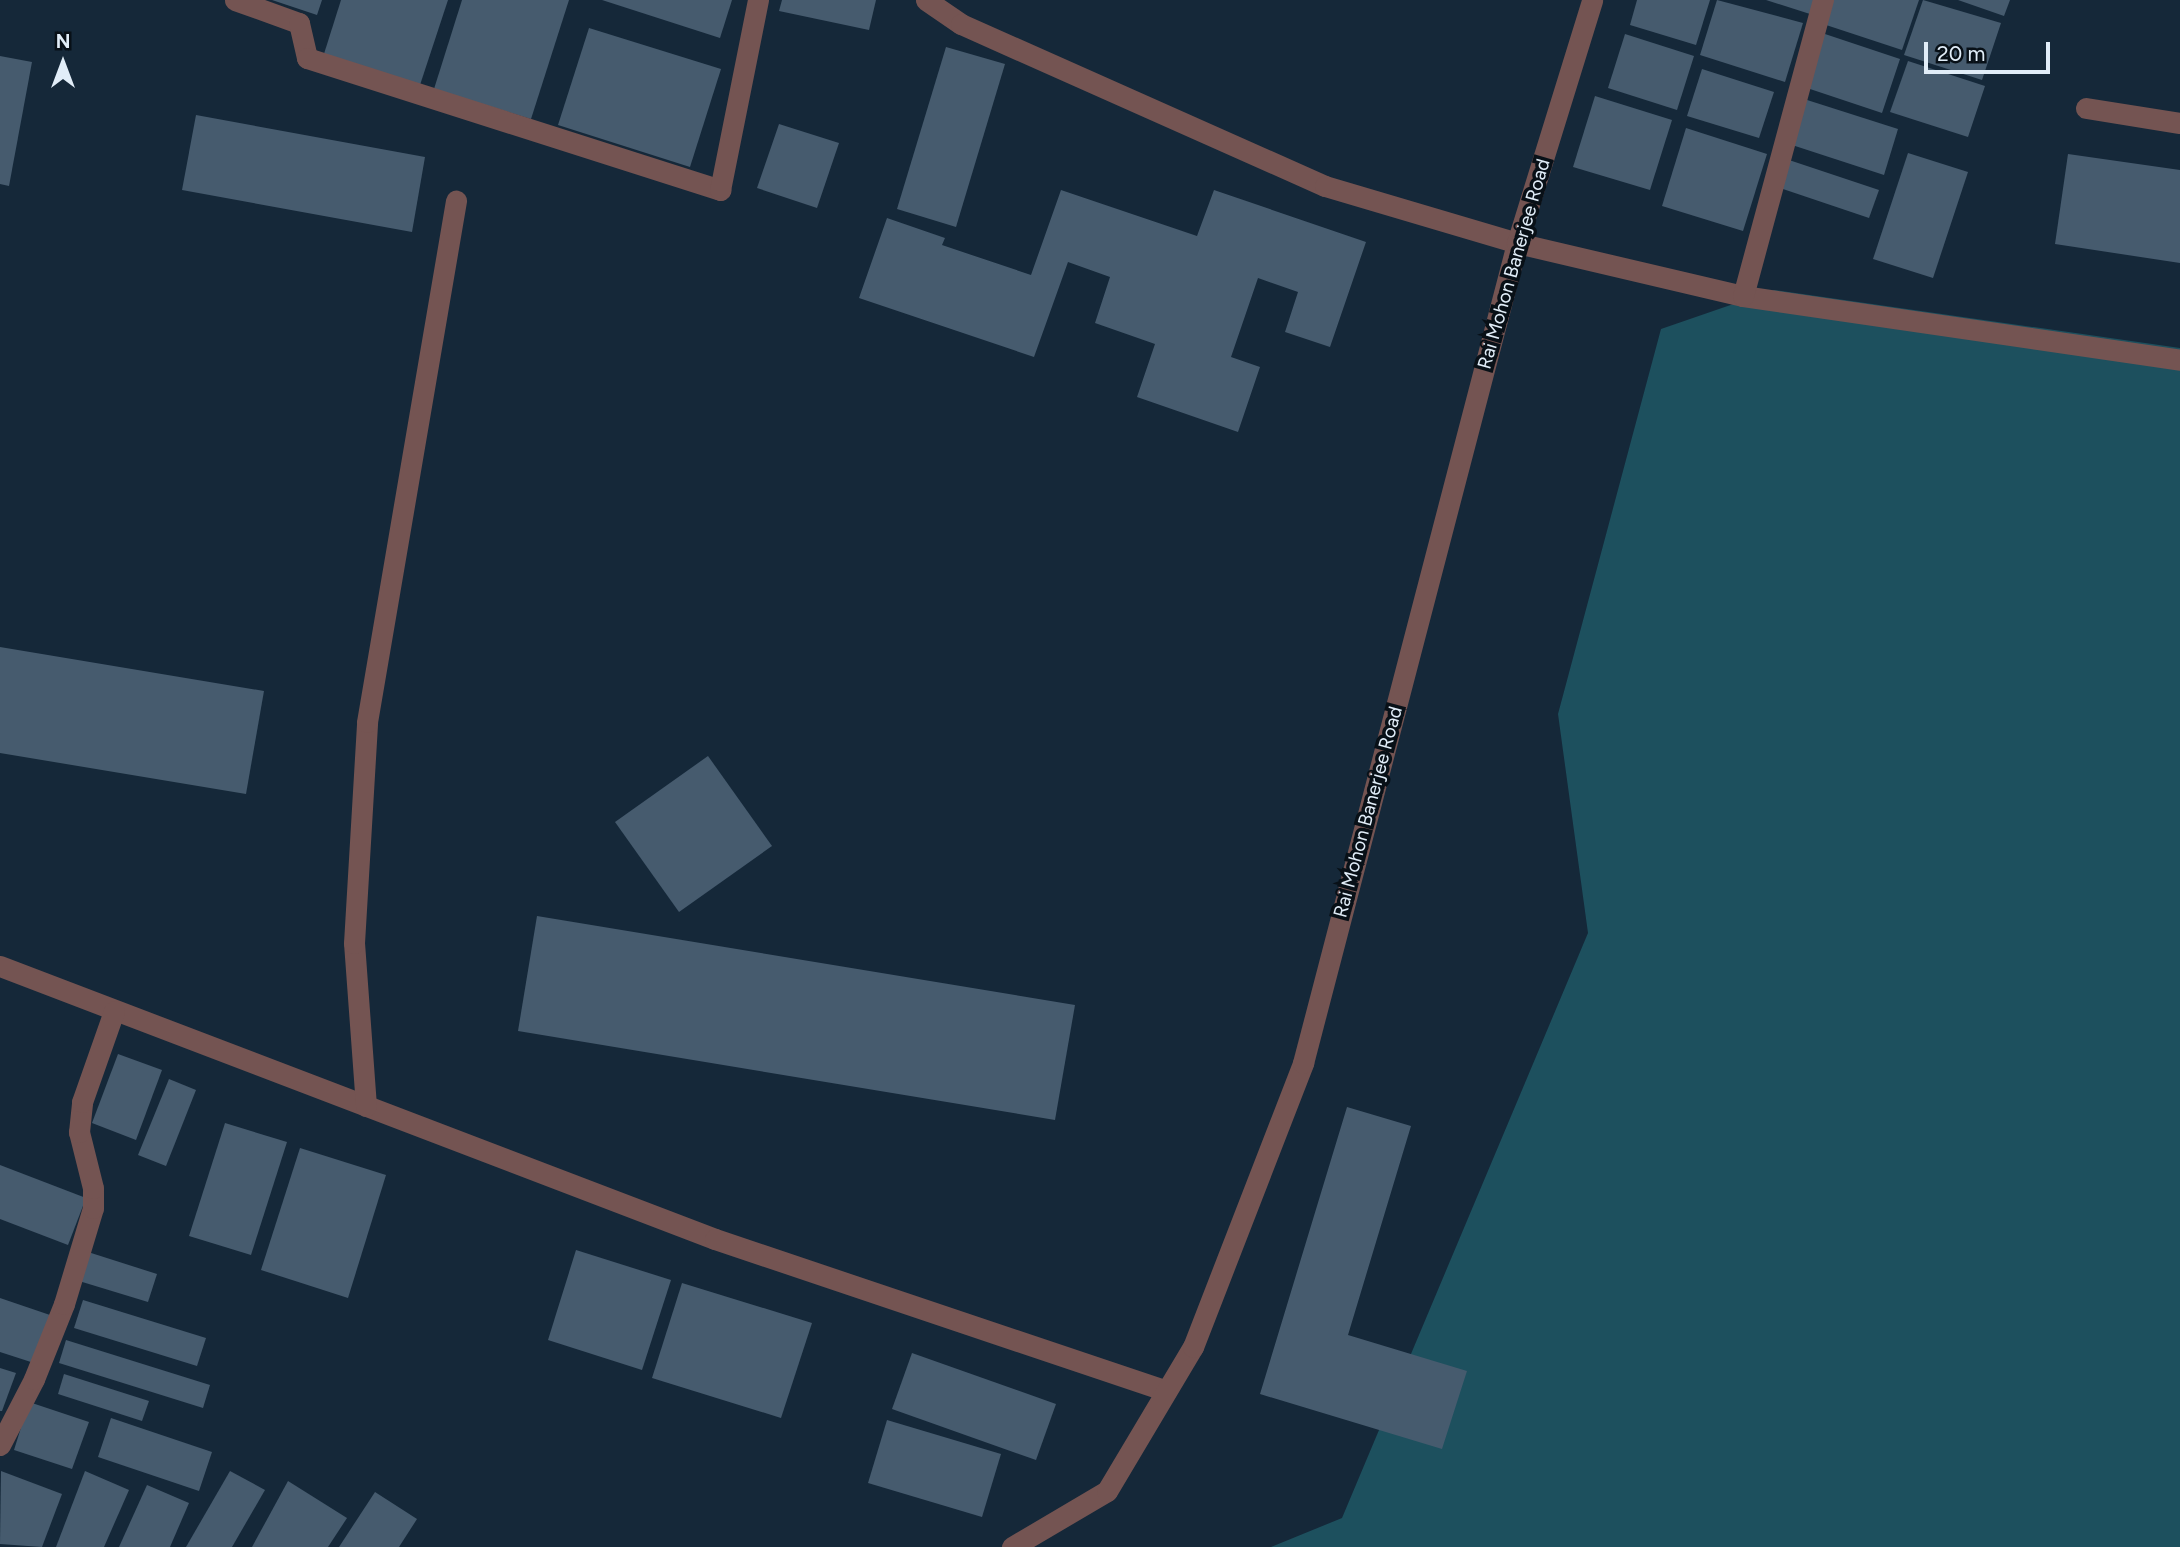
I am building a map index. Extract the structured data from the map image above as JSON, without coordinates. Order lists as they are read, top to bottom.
{
  "streets": {
    "street": ["Rai Mohon Banerjee Road"]
  },
  "scale_bar": "20 m",
  "north": "top"
}
